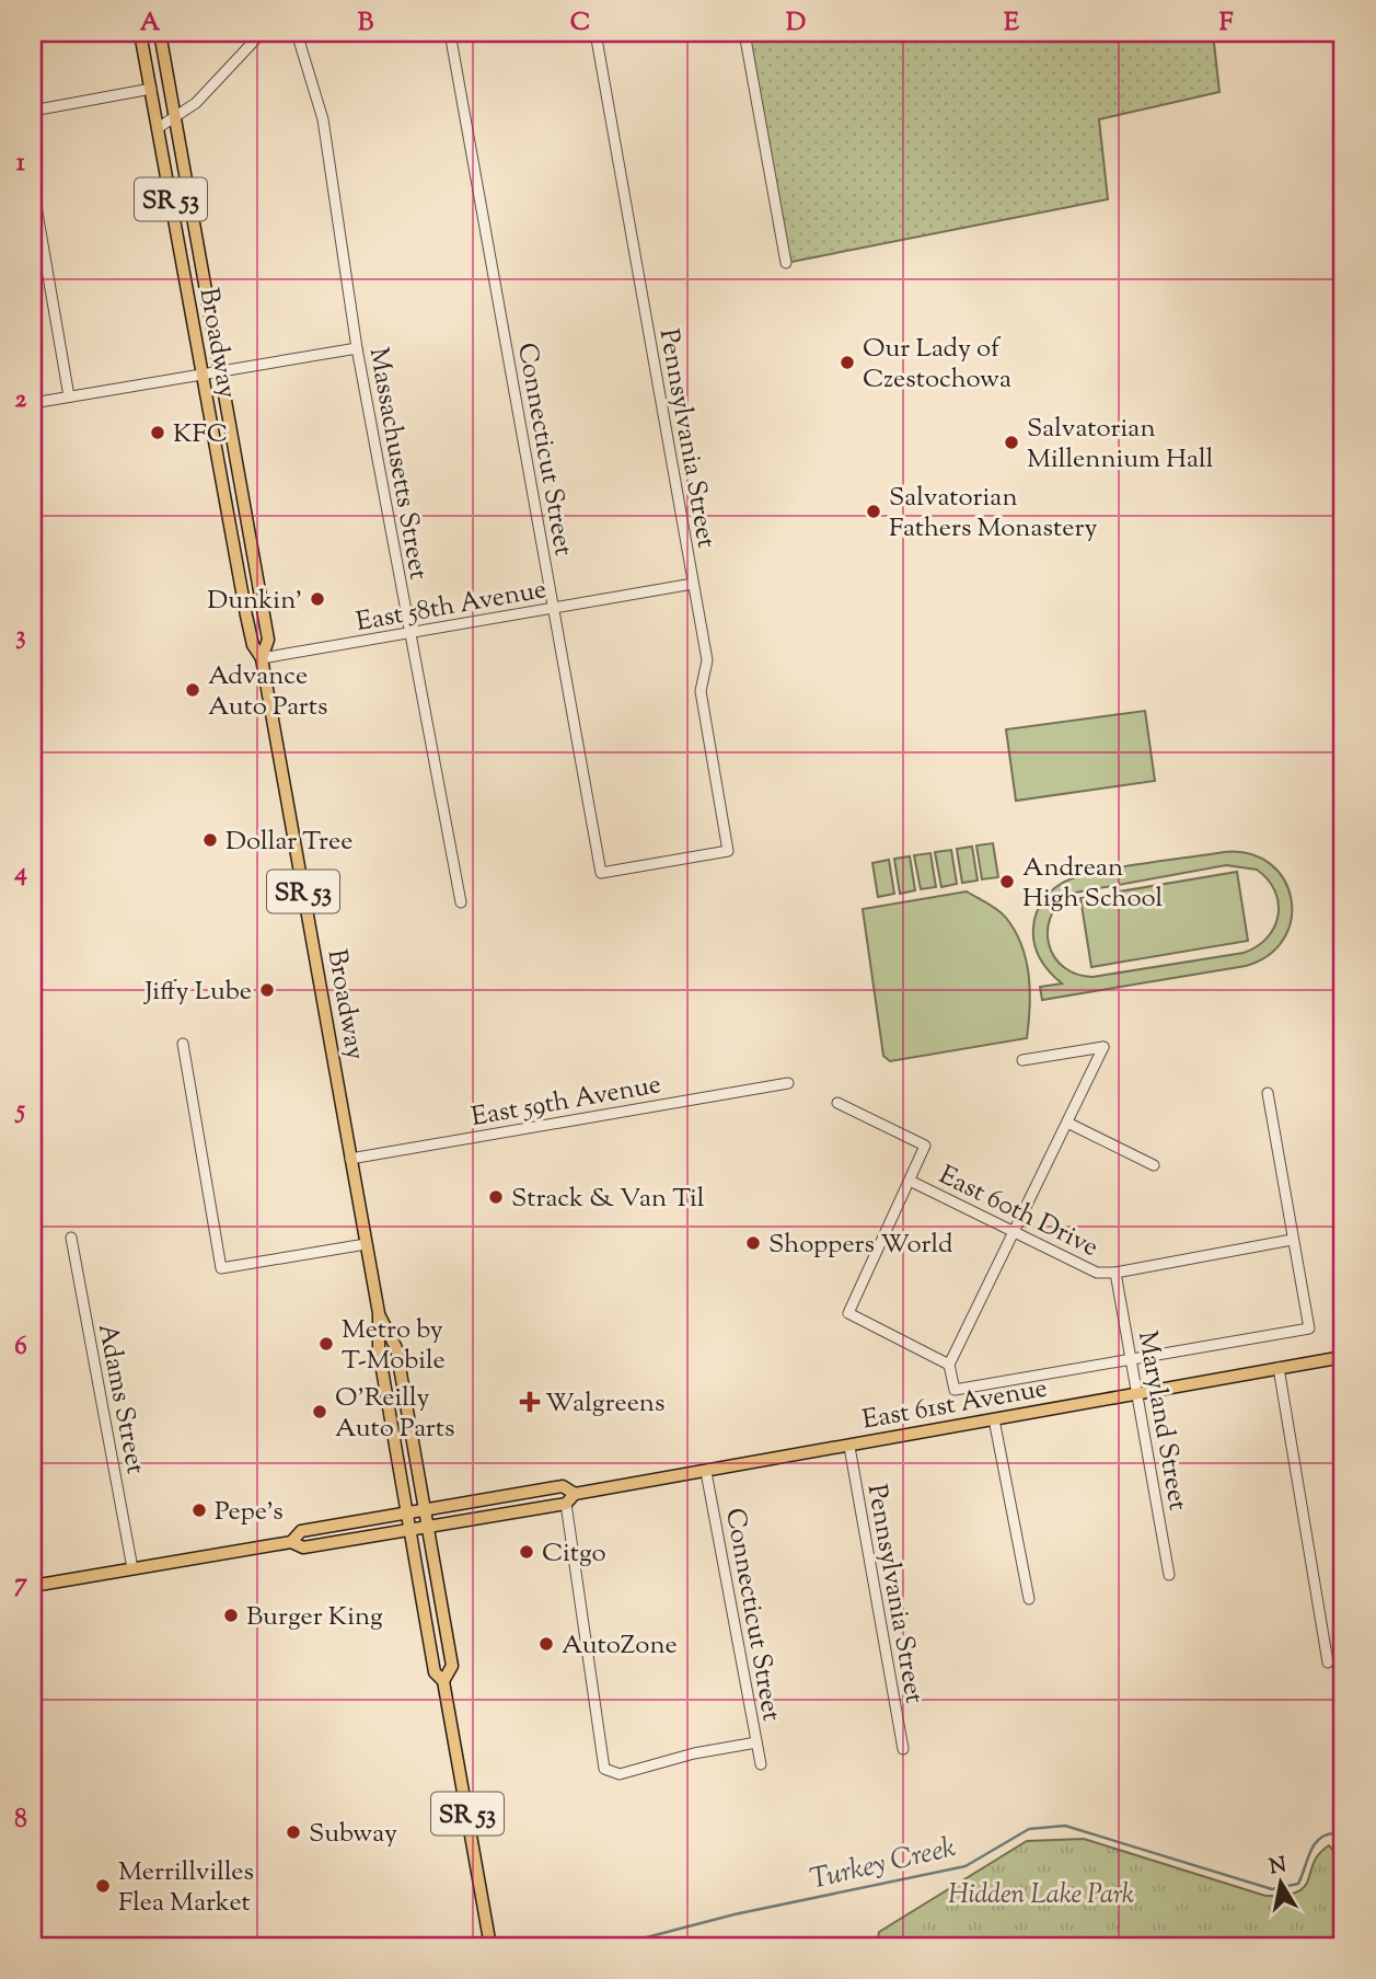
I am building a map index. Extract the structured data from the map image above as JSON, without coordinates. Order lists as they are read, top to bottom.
{
  "streets": {
    "main road": ["SR 53", "Broadway", "East 61st Avenue"],
    "street": [
      "Pennsylvania Street",
      "Connecticut Street",
      "Massachusetts Street",
      "East 58th Avenue",
      "East 59th Avenue",
      "East 60th Drive",
      "Adams Street",
      "Maryland Street"
    ]
  },
  "crossings": [
    ["Broadway", "East 58th Avenue"],
    ["Broadway", "East 59th Avenue"],
    ["Broadway", "East 61st Avenue"],
    ["Pennsylvania Street", "Connecticut Street"],
    ["Pennsylvania Street", "East 58th Avenue"],
    ["Pennsylvania Street", "East 61st Avenue"],
    ["Connecticut Street", "East 58th Avenue"],
    ["Connecticut Street", "East 61st Avenue"],
    ["Massachusetts Street", "East 58th Avenue"],
    ["East 60th Drive", "Maryland Street"],
    ["East 61st Avenue", "Maryland Street"]
  ],
  "water": ["Turkey Creek"],
  "parks": ["Hidden Lake Park"],
  "places": {
    "other": [
      "Our Lady of Czestochowa",
      "KFC",
      "Salvatorian Millennium Hall",
      "Salvatorian Fathers Monastery",
      "Dunkin'",
      "Advance Auto Parts",
      "Dollar Tree",
      "Andrean High School",
      "Jiffy Lube",
      "Strack & Van Til",
      "Shoppers World",
      "Metro by T-Mobile",
      "O'Reilly Auto Parts",
      "Pepe's",
      "Citgo",
      "Burger King",
      "AutoZone",
      "Subway",
      "Merrillvilles Flea Market"
    ],
    "health": ["Walgreens"]
  },
  "north": "top",
  "grid": {
    "columns": [
      "A",
      "B",
      "C",
      "D",
      "E",
      "F"
    ],
    "rows": [
      "1",
      "2",
      "3",
      "4",
      "5",
      "6",
      "7",
      "8"
    ]
  }
}
